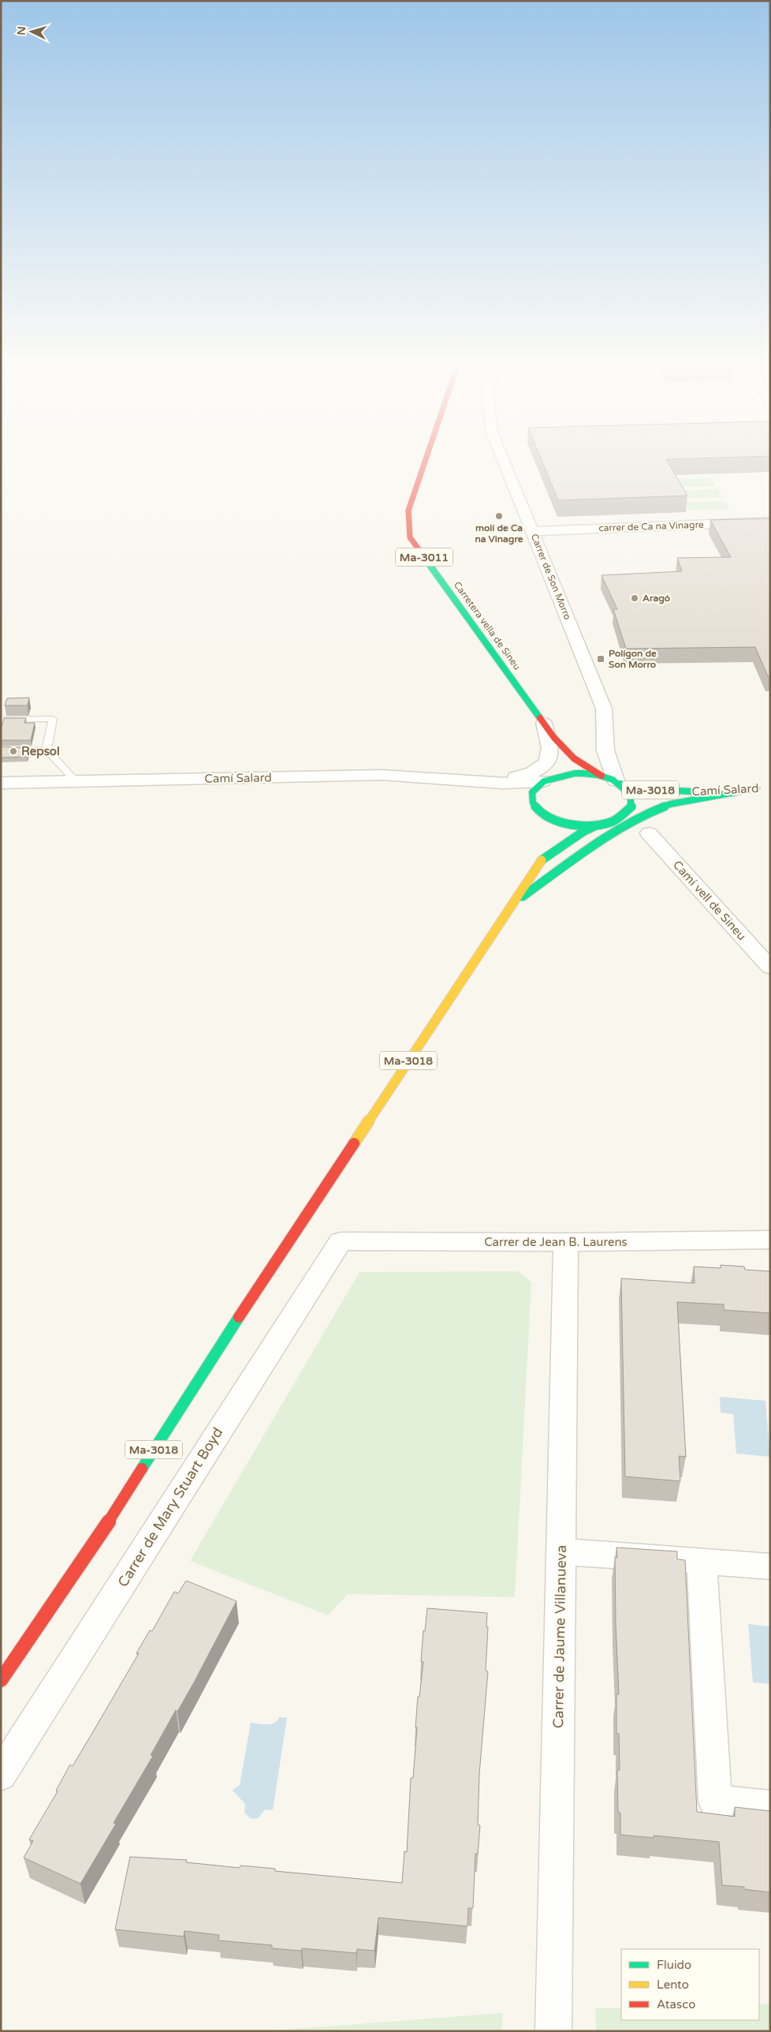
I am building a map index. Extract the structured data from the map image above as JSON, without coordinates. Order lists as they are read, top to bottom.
{
  "streets": {
    "main road": [
      "Ma-3011",
      "Carretera vella de Sineu",
      "Camí Salard",
      "Ma-3018"
    ],
    "street": [
      "carrer de Ca na Vinagre",
      "Carrer de Son Morro",
      "Camí vell de Sineu",
      "Carrer de Jean B. Laurens",
      "Carrer de Mary Stuart Boyd",
      "Carrer de Jaume Villanueva"
    ]
  },
  "crossings": [
    ["carrer de Ca na Vinagre", "Carrer de Son Morro"],
    ["Carrer de Son Morro", "Carretera vella de Sineu"],
    ["Carrer de Son Morro", "Camí Salard"],
    ["Carrer de Son Morro", "Ma-3018"],
    ["Carretera vella de Sineu", "Camí Salard"],
    ["Carretera vella de Sineu", "Ma-3018"],
    ["Camí Salard", "Ma-3018"],
    ["Carrer de Jean B. Laurens", "Carrer de Mary Stuart Boyd"],
    ["Carrer de Jean B. Laurens", "Carrer de Jaume Villanueva"]
  ],
  "places": {
    "other": ["molí de Ca na Vinagre", "Aragó", "Repsol"],
    "transit": ["Polígon de Son Morro"]
  },
  "legend": ["Fluido", "Lento", "Atasco"],
  "north": "left"
}
